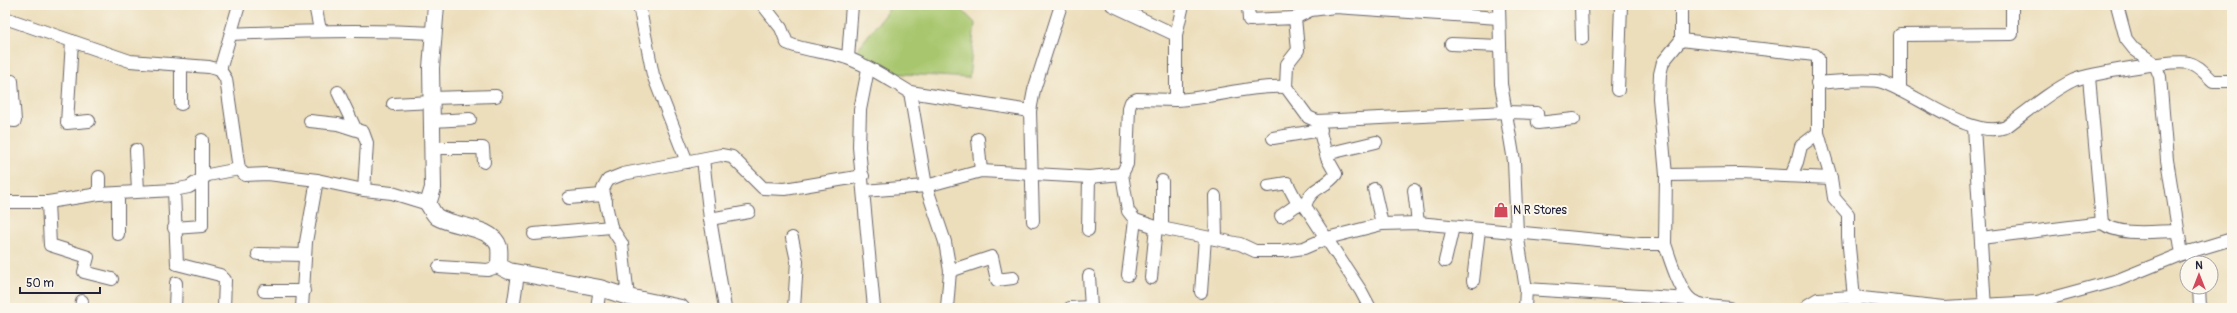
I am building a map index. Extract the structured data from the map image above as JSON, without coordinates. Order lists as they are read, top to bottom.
{
  "places": {
    "shop": ["N R Stores"]
  },
  "scale_bar": "50 m",
  "north": "top"
}
